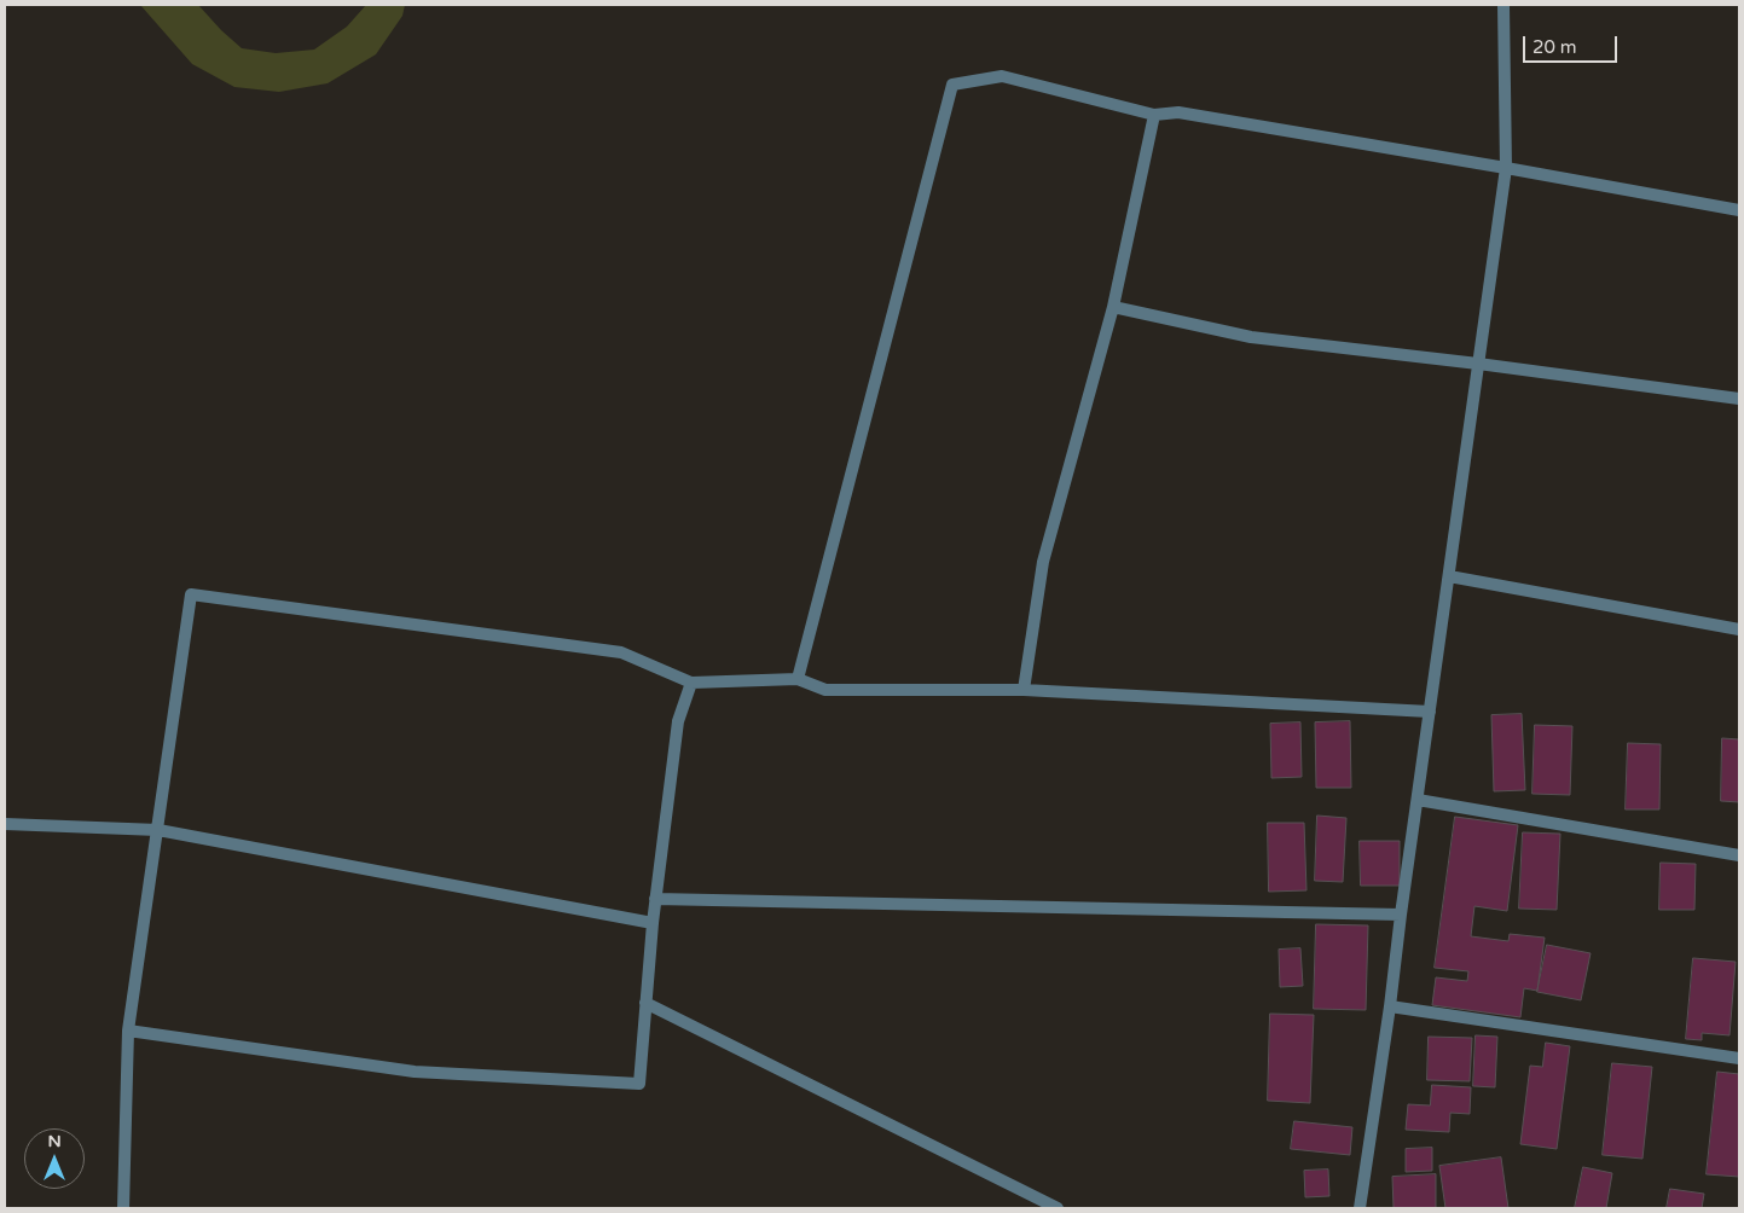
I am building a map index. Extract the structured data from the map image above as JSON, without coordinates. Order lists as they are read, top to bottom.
{
  "scale_bar": "20 m",
  "north": "top"
}
